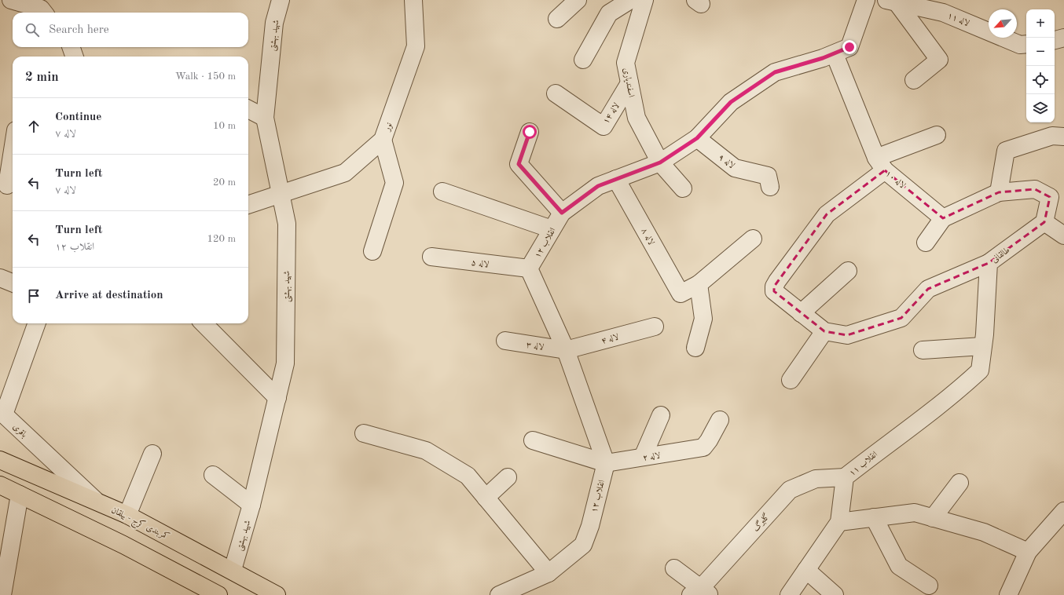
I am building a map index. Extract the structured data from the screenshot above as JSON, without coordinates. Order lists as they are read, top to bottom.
{
  "streets": {
    "highway": ["کمربندی کرج - بیلقان"],
    "street": [
      "لاله ۱۱",
      "شهید بهشتی",
      "اسفندیاری",
      "لاله ۱۴",
      "نور",
      "لاله ۹",
      "لاله ۱۰",
      "لاله ۸",
      "انقلاب ۱۲",
      "طالقانی",
      "لاله ۵",
      "لاله ۴",
      "لاله ۳",
      "باقری",
      "لاله ۲",
      "انقلاب ۱۱",
      "گلبرگ"
    ]
  },
  "crossings": [
    ["شهید بهشتی", "نور"],
    ["شهید بهشتی", "کمربندی کرج - بیلقان"],
    ["اسفندیاری", "لاله ۱۴"],
    ["اسفندیاری", "انقلاب ۱۲"],
    ["لاله ۹", "انقلاب ۱۲"],
    ["لاله ۱۰", "انقلاب ۱۲"],
    ["لاله ۸", "انقلاب ۱۲"],
    ["انقلاب ۱۲", "لاله ۵"],
    ["انقلاب ۱۲", "لاله ۲"],
    ["طالقانی", "انقلاب ۱۱"],
    ["لاله ۴", "لاله ۳"],
    ["باقری", "کمربندی کرج - بیلقان"],
    ["انقلاب ۱۱", "گلبرگ"]
  ],
  "north": "bottom left",
  "page": {
    "map_buttons": ["+", "−"],
    "search": "Search here",
    "heading": ["2 min", "Walk · 150 m"],
    "list": [
      ["Continue", "لاله ۷", "10 m"],
      ["Turn left", "لاله ۷", "20 m"],
      ["Turn left", "انقلاب ۱۲", "120 m"],
      "Arrive at destination"
    ]
  }
}
